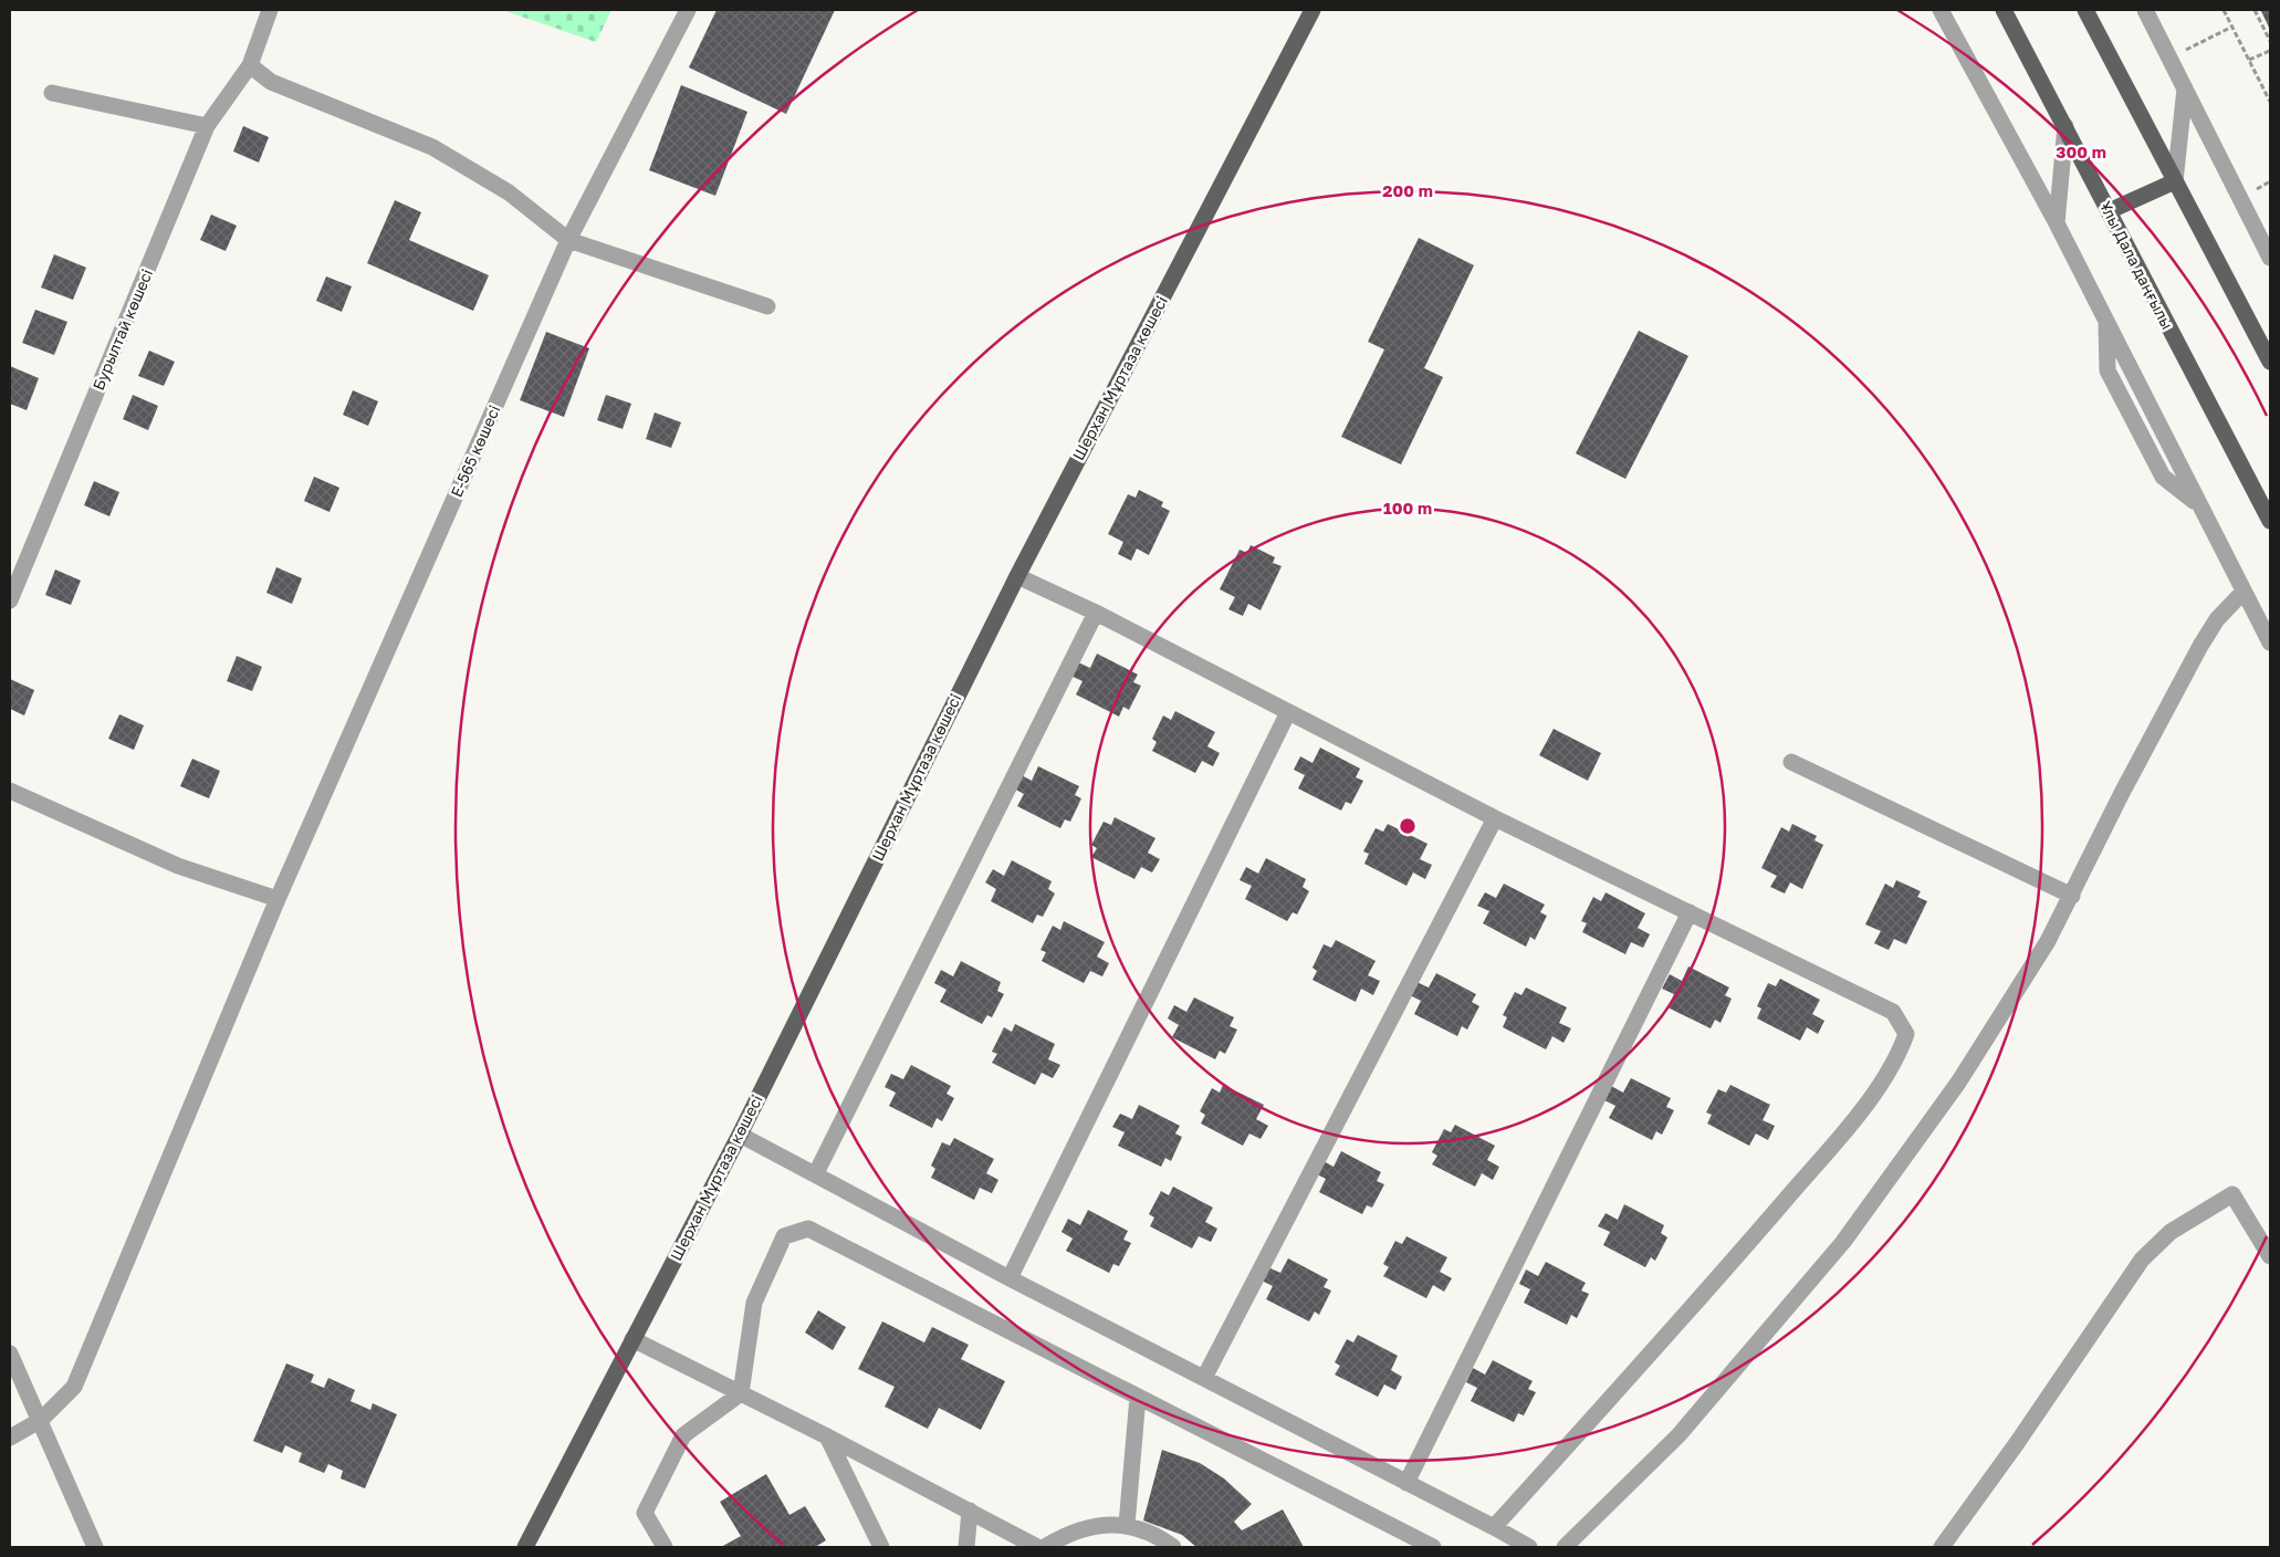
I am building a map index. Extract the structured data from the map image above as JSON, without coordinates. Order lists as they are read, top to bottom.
{
  "streets": {
    "main road": ["Ұлы Дала даңғылы", "Шерхан Мұртаза көшесі"],
    "street": ["Бурылтай көшесі", "Е-565 көшесі"]
  },
  "rings": ["300 m", "200 m", "100 m"]
}
